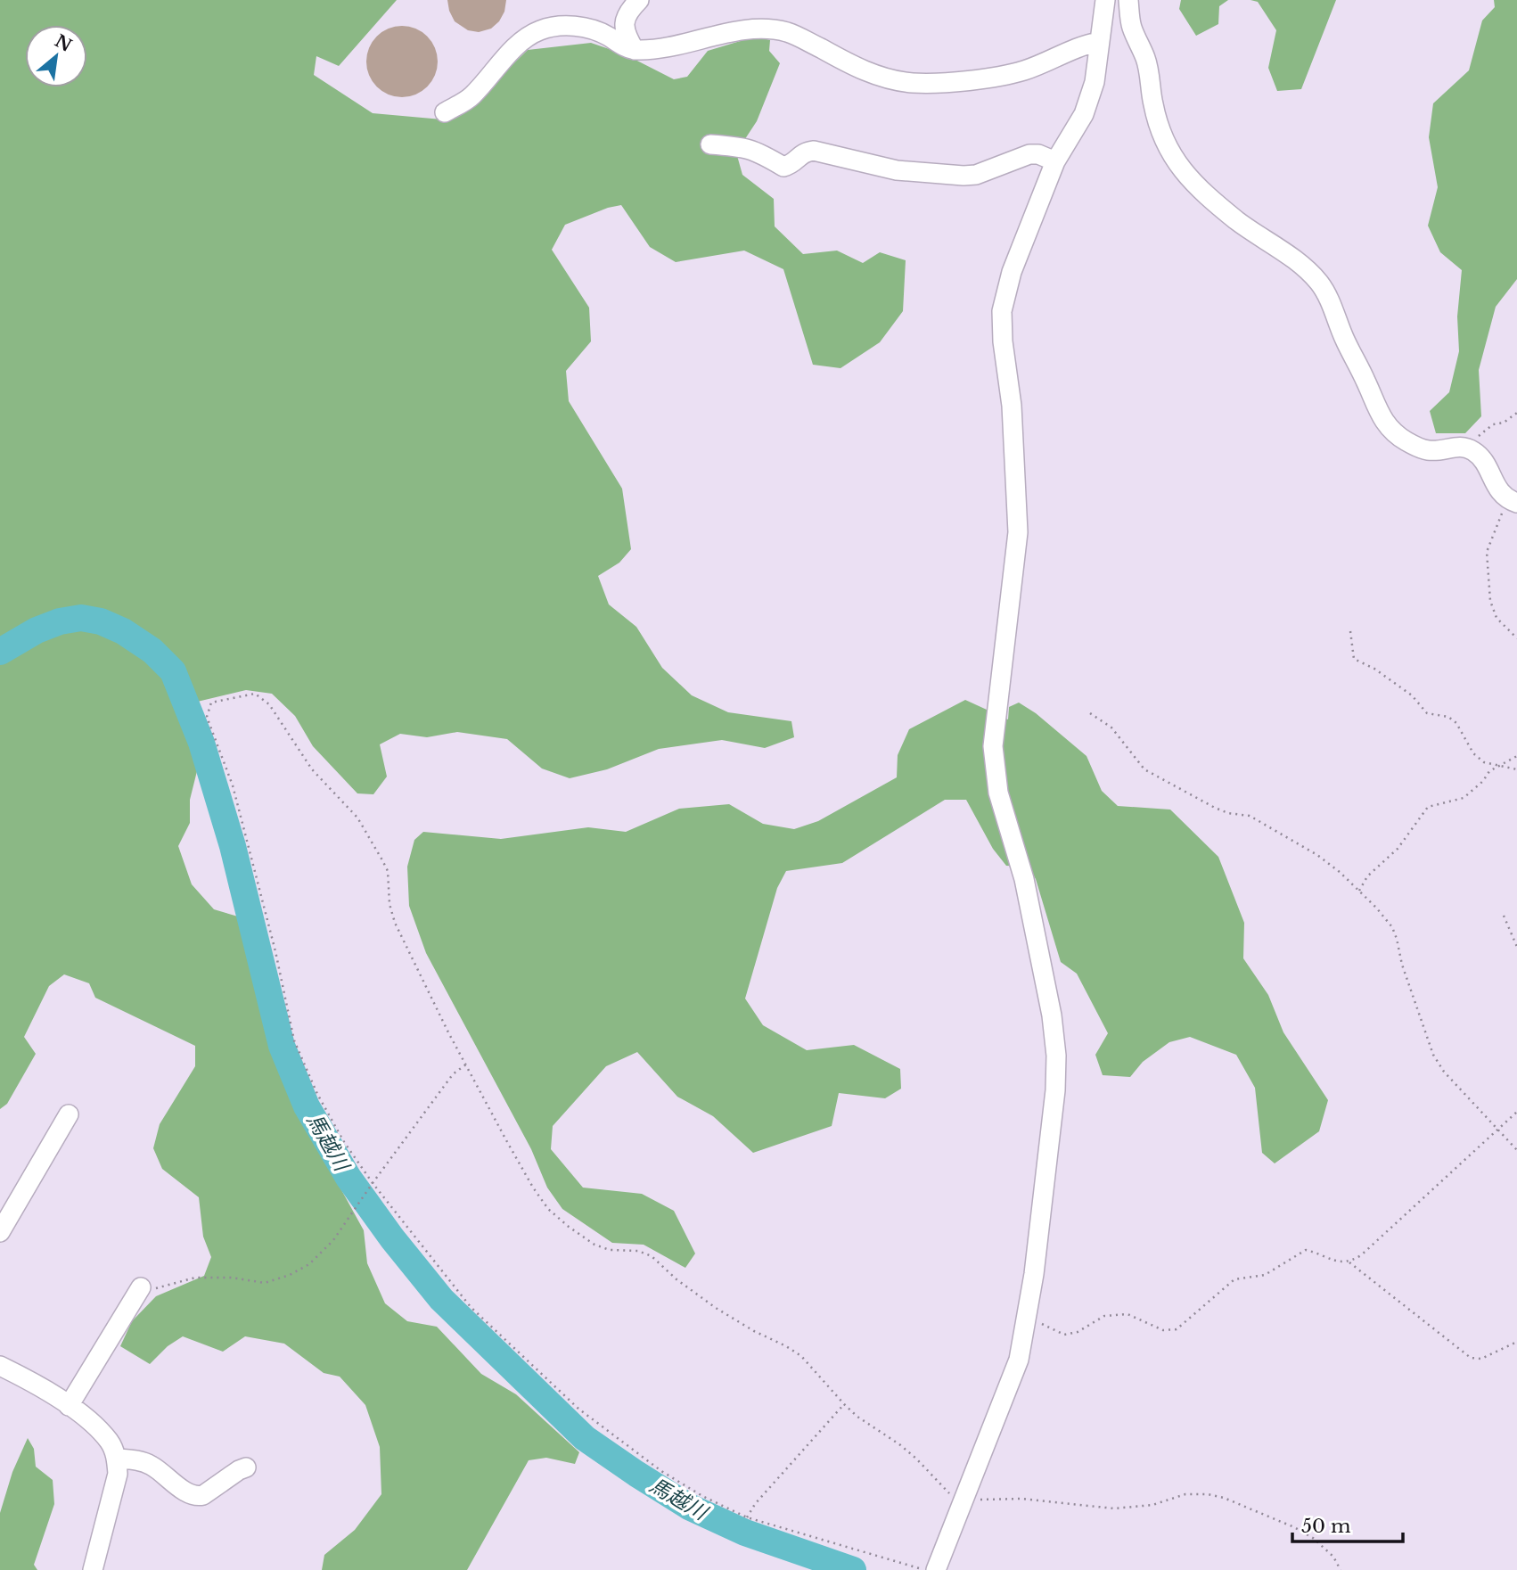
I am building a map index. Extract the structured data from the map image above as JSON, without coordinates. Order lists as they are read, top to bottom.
{
  "water": ["馬越川"],
  "scale_bar": "50 m",
  "north": "top right"
}
